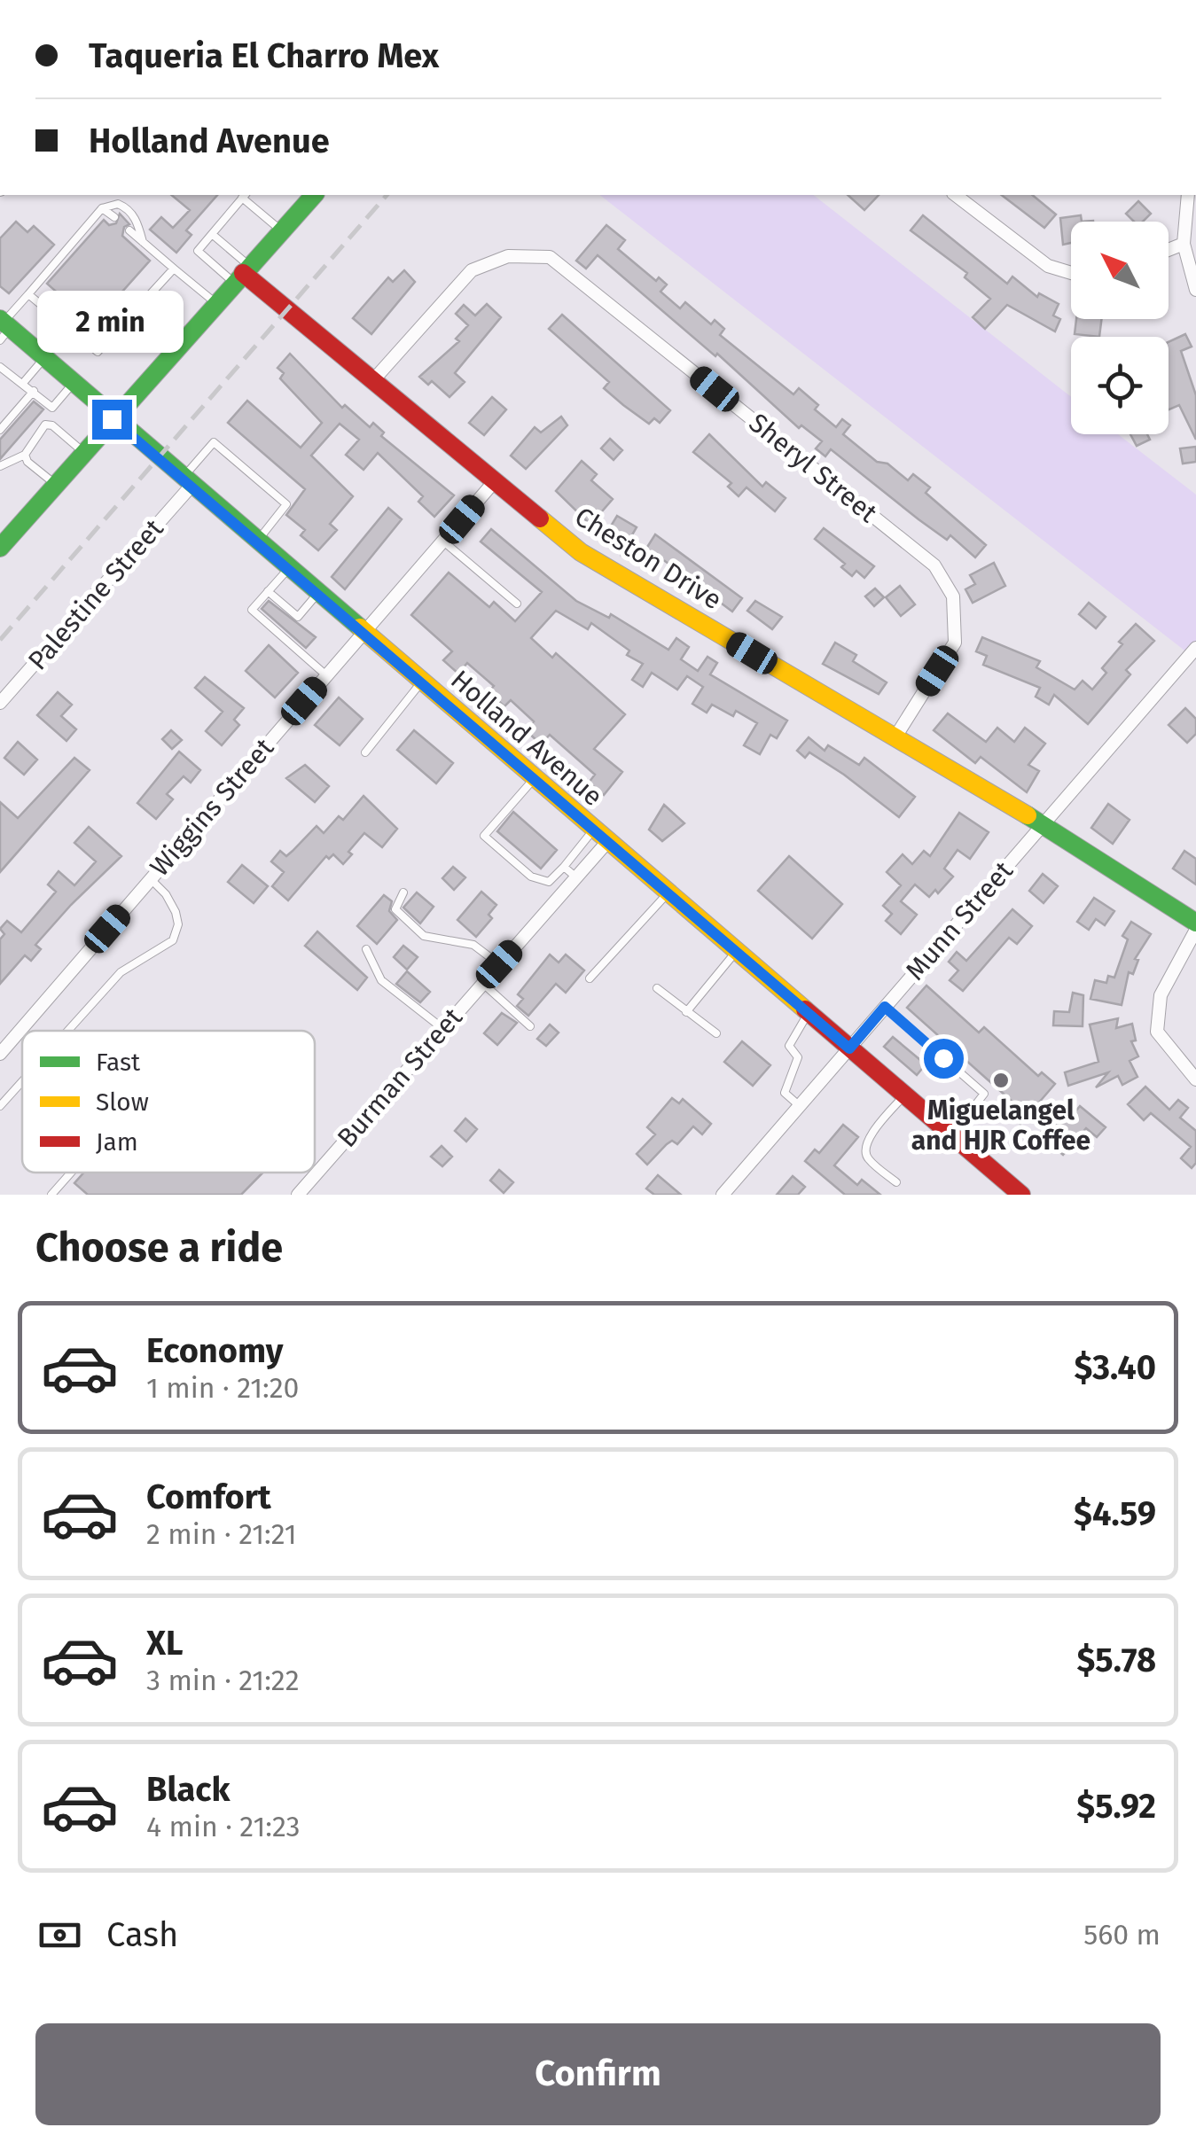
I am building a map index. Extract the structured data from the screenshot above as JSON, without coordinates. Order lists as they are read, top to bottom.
{
  "streets": {
    "main road": ["Cheston Drive", "Holland Avenue"],
    "street": [
      "Sheryl Street",
      "Palestine Street",
      "Wiggins Street",
      "Munn Street",
      "Burman Street"
    ]
  },
  "crossings": [
    ["Sheryl Street", "Cheston Drive"],
    ["Cheston Drive", "Wiggins Street"],
    ["Cheston Drive", "Munn Street"],
    ["Palestine Street", "Holland Avenue"],
    ["Holland Avenue", "Wiggins Street"],
    ["Holland Avenue", "Munn Street"],
    ["Holland Avenue", "Burman Street"]
  ],
  "places": ["Miguelangel and HJR Coffee"],
  "legend": ["Fast", "Slow", "Jam"],
  "north": "top left",
  "page": {
    "banner": ["Taqueria El Charro Mex", "Holland Avenue"],
    "bubble": "2 min",
    "heading": "Choose a ride",
    "list": [
      {
        "name": "Economy",
        "note": "1 min · 21:20",
        "value": "$3.40"
      },
      {
        "name": "Comfort",
        "note": "2 min · 21:21",
        "value": "$4.59"
      },
      {
        "name": "XL",
        "note": "3 min · 21:22",
        "value": "$5.78"
      },
      {
        "name": "Black",
        "note": "4 min · 21:23",
        "value": "$5.92"
      }
    ],
    "pay": ["Cash", "560 m"],
    "buttons": "Confirm"
  }
}
